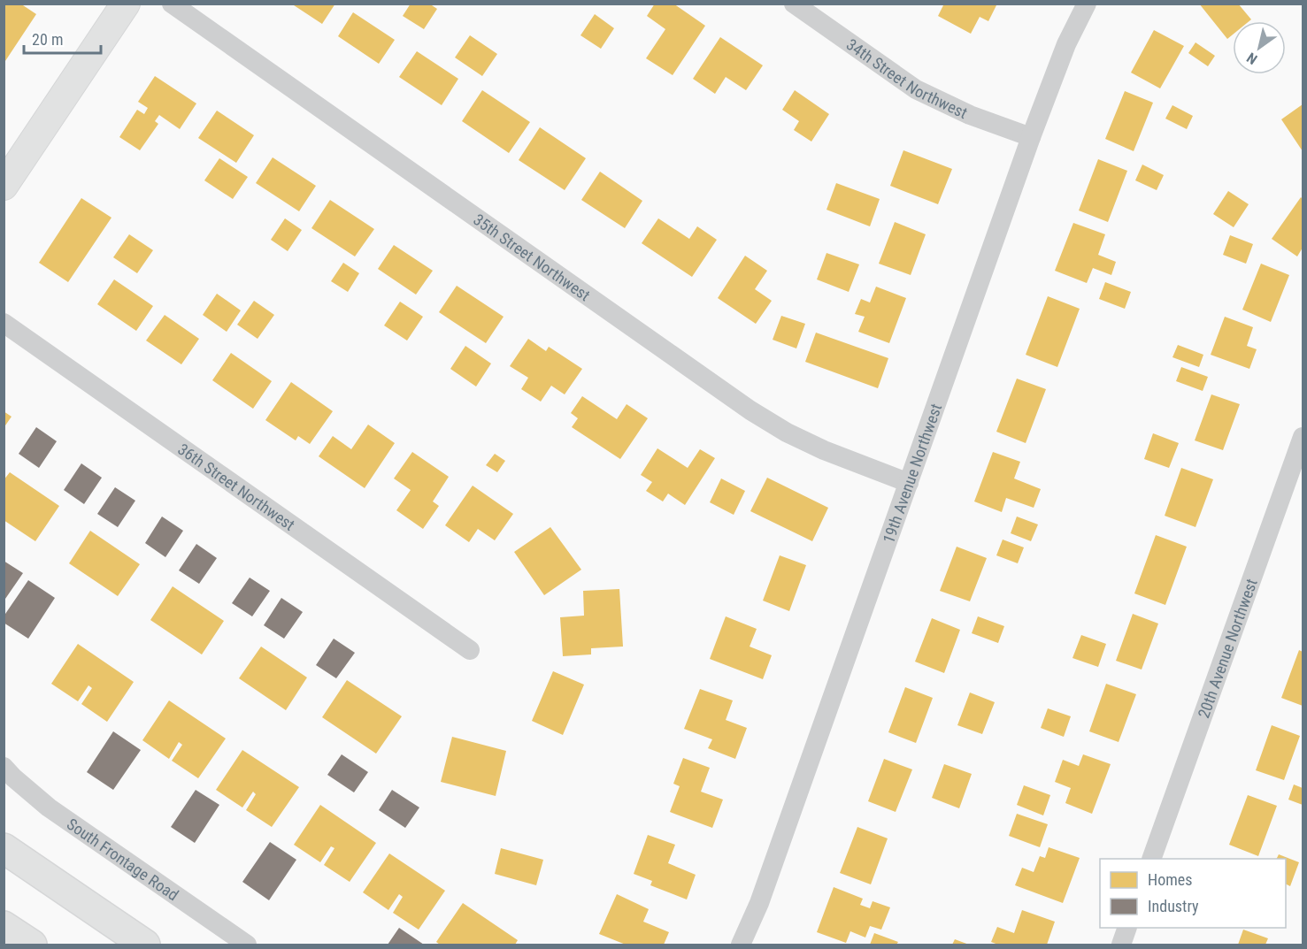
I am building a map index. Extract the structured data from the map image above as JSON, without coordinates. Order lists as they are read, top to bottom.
{
  "streets": {
    "street": [
      "34th Street Northwest",
      "35th Street Northwest",
      "19th Avenue Northwest",
      "36th Street Northwest",
      "20th Avenue Northwest",
      "South Frontage Road"
    ]
  },
  "crossings": [
    ["34th Street Northwest", "19th Avenue Northwest"],
    ["35th Street Northwest", "19th Avenue Northwest"]
  ],
  "legend": ["Homes", "Industry"],
  "scale_bar": "20 m",
  "north": "bottom left"
}
